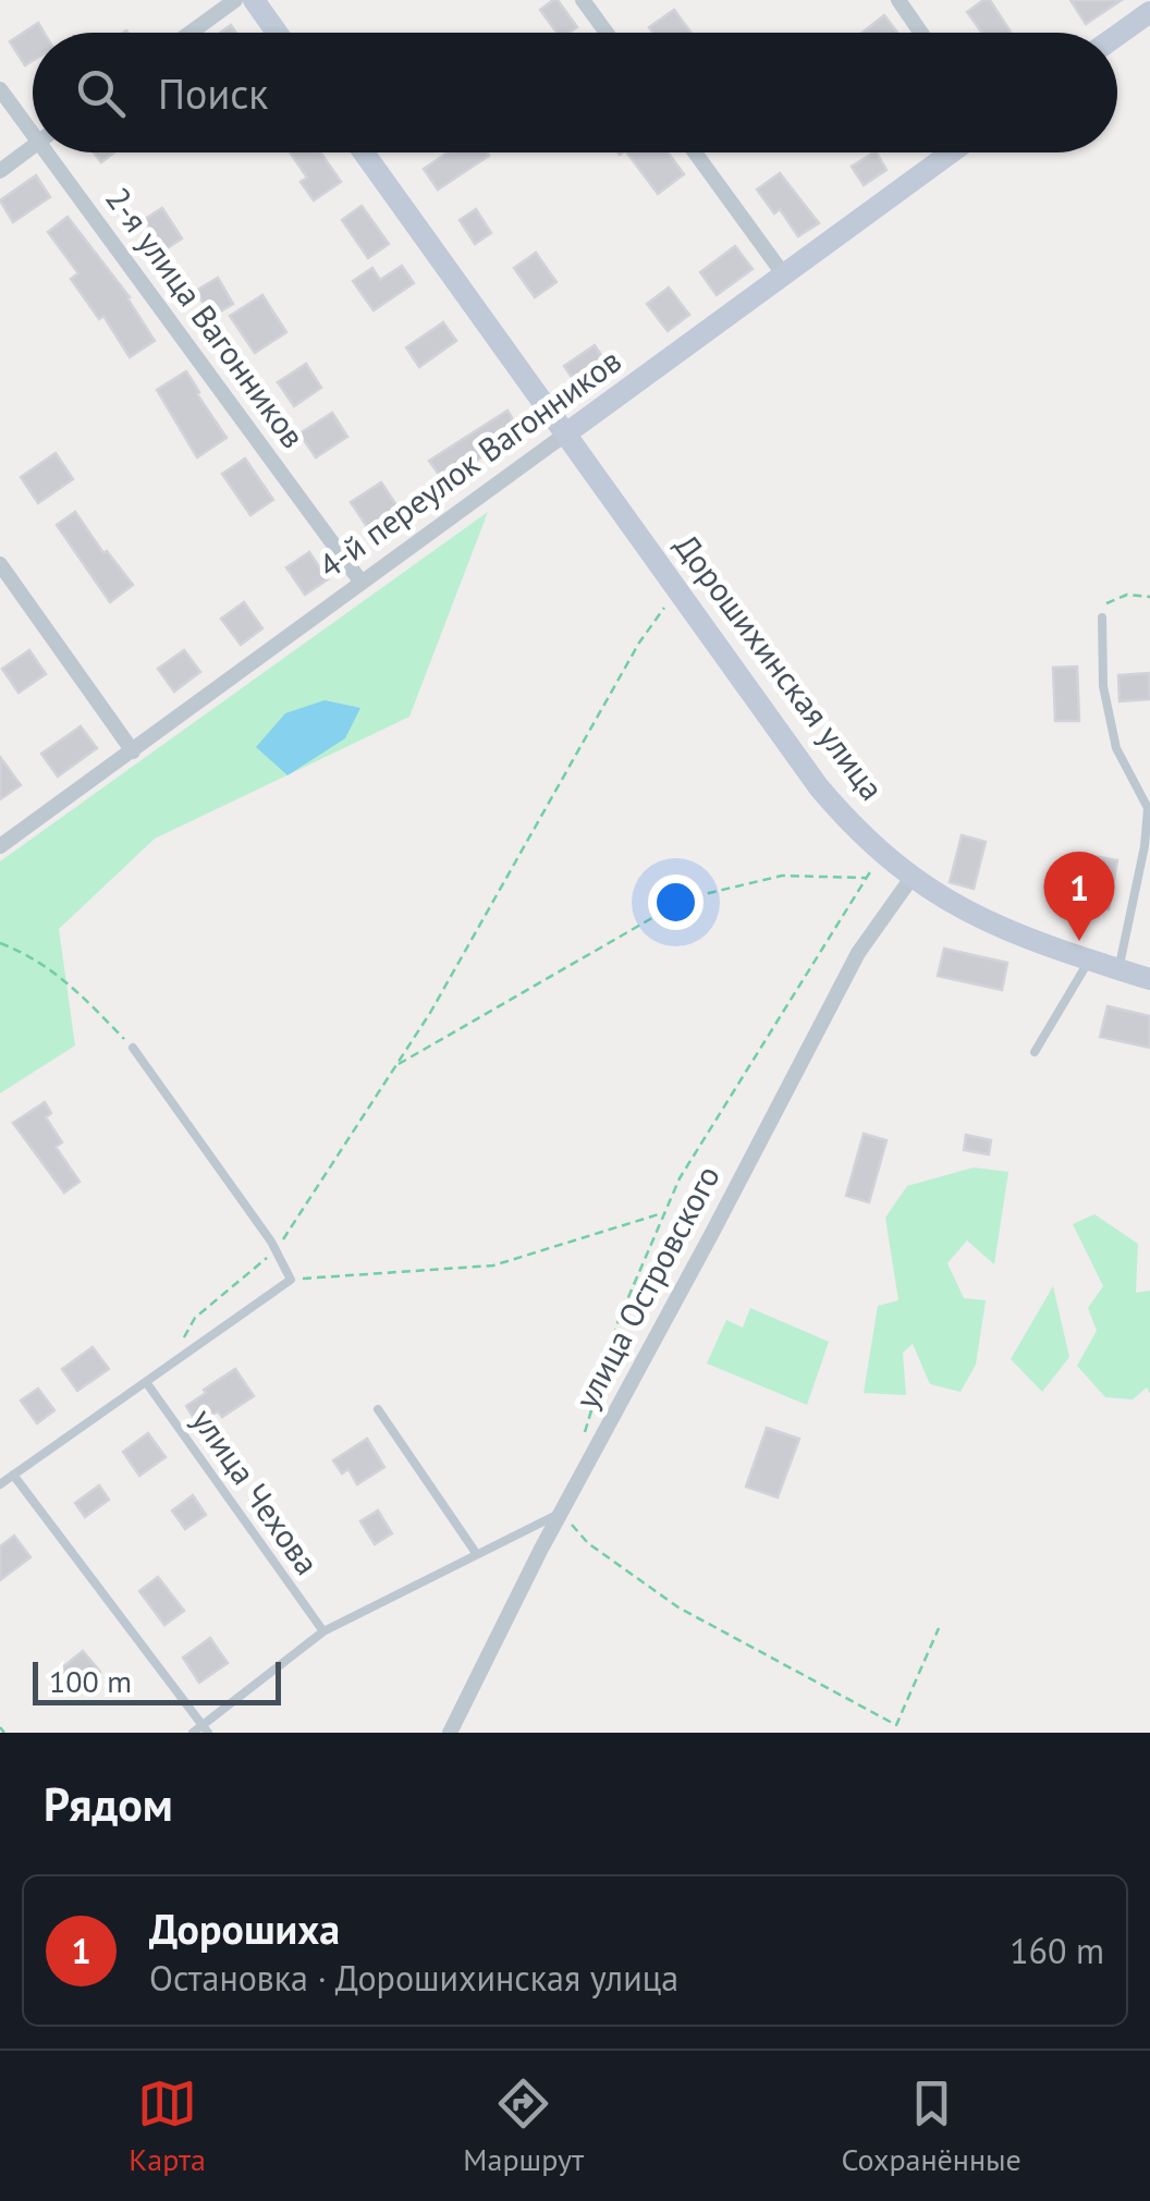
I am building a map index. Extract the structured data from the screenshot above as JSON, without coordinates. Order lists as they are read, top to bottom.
{
  "streets": {
    "street": [
      "2-я улица Вагонников",
      "4-й переулок Вагонников",
      "Дорошихинская улица",
      "улица Островского"
    ],
    "lane": ["улица Чехова"]
  },
  "crossings": [
    ["2-я улица Вагонников", "4-й переулок Вагонников"],
    ["4-й переулок Вагонников", "Дорошихинская улица"],
    ["Дорошихинская улица", "улица Островского"]
  ],
  "scale_bar": "100 m",
  "page": {
    "search": "Поиск",
    "pins": "1",
    "scale": "100 m",
    "heading": "Рядом",
    "list": [
      {
        "mark": "1",
        "name": "Дорошиха",
        "note": "Остановка · Дорошихинская улица",
        "value": "160 m"
      }
    ],
    "nav": ["Карта", "Маршрут", "Сохранённые"]
  }
}
